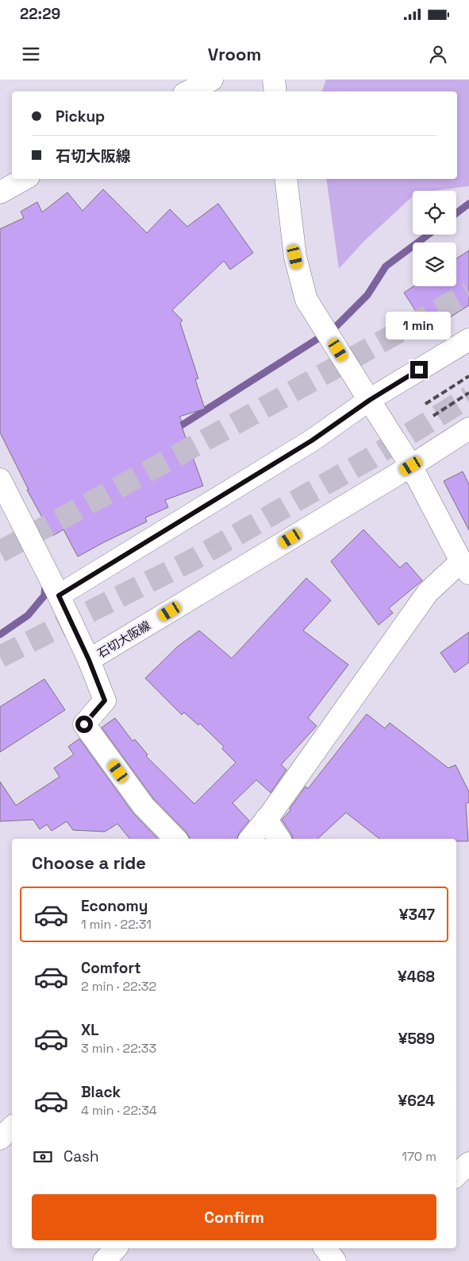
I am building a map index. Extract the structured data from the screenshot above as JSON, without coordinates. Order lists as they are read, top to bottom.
{
  "streets": {
    "street": ["石切大阪線"]
  },
  "page": {
    "status": "22:29",
    "header": "Vroom",
    "banner": ["Pickup", "石切大阪線"],
    "bubble": "1 min",
    "heading": "Choose a ride",
    "list": [
      {
        "name": "Economy",
        "note": "1 min · 22:31",
        "value": "¥347"
      },
      {
        "name": "Comfort",
        "note": "2 min · 22:32",
        "value": "¥468"
      },
      {
        "name": "XL",
        "note": "3 min · 22:33",
        "value": "¥589"
      },
      {
        "name": "Black",
        "note": "4 min · 22:34",
        "value": "¥624"
      }
    ],
    "pay": ["Cash", "170 m"],
    "buttons": "Confirm"
  }
}
